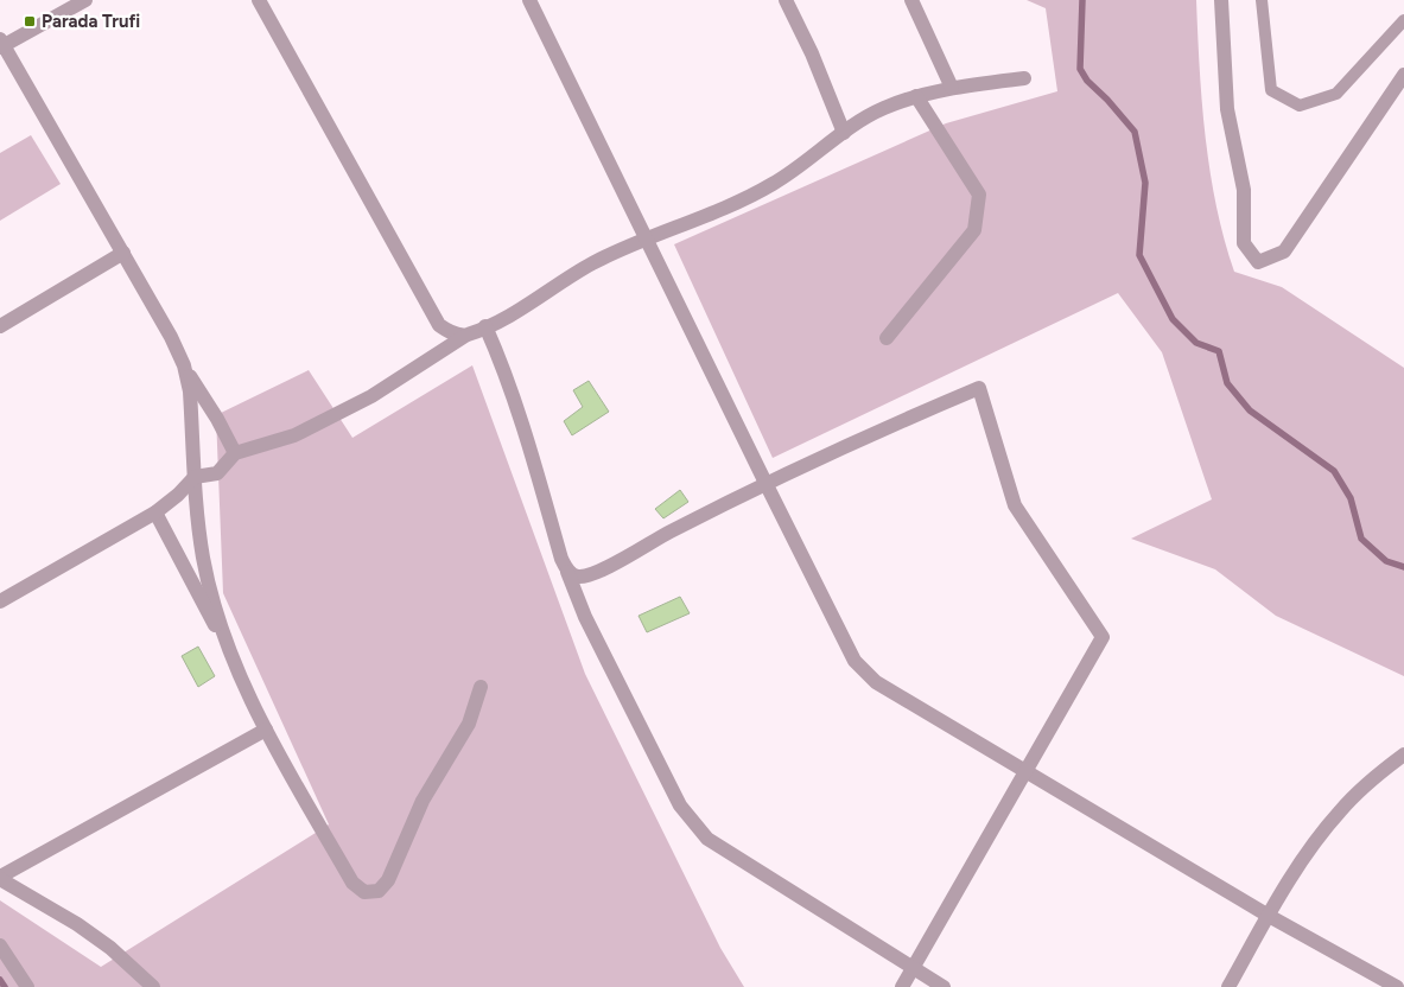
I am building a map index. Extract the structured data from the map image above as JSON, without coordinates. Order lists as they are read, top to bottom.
{
  "places": {
    "transit": ["Parada Trufi"]
  }
}
